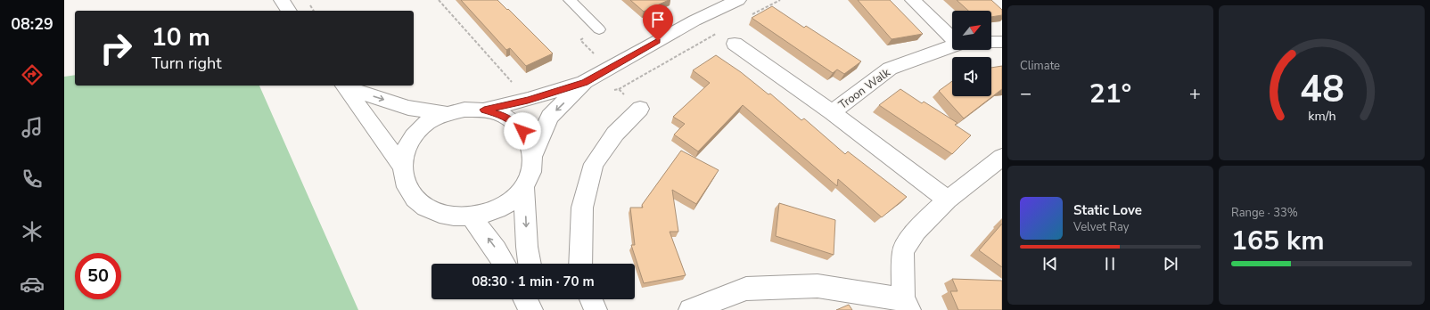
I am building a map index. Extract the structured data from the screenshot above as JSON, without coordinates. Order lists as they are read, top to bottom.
{
  "streets": {
    "street": ["Troon Walk"]
  },
  "north": "top right",
  "page": {
    "tabs": "08:29",
    "tile": [
      "Climate",
      ["Range · 33%", "165 km"]
    ],
    "turn": ["10 m", "Turn right"],
    "heat": ["−", "21°", "+"],
    "song": ["Static Love", "Velvet Ray"],
    "limit": "50",
    "trip": "08:30 · 1 min · 70 m",
    "gauge": ["48", "km/h"]
  }
}
